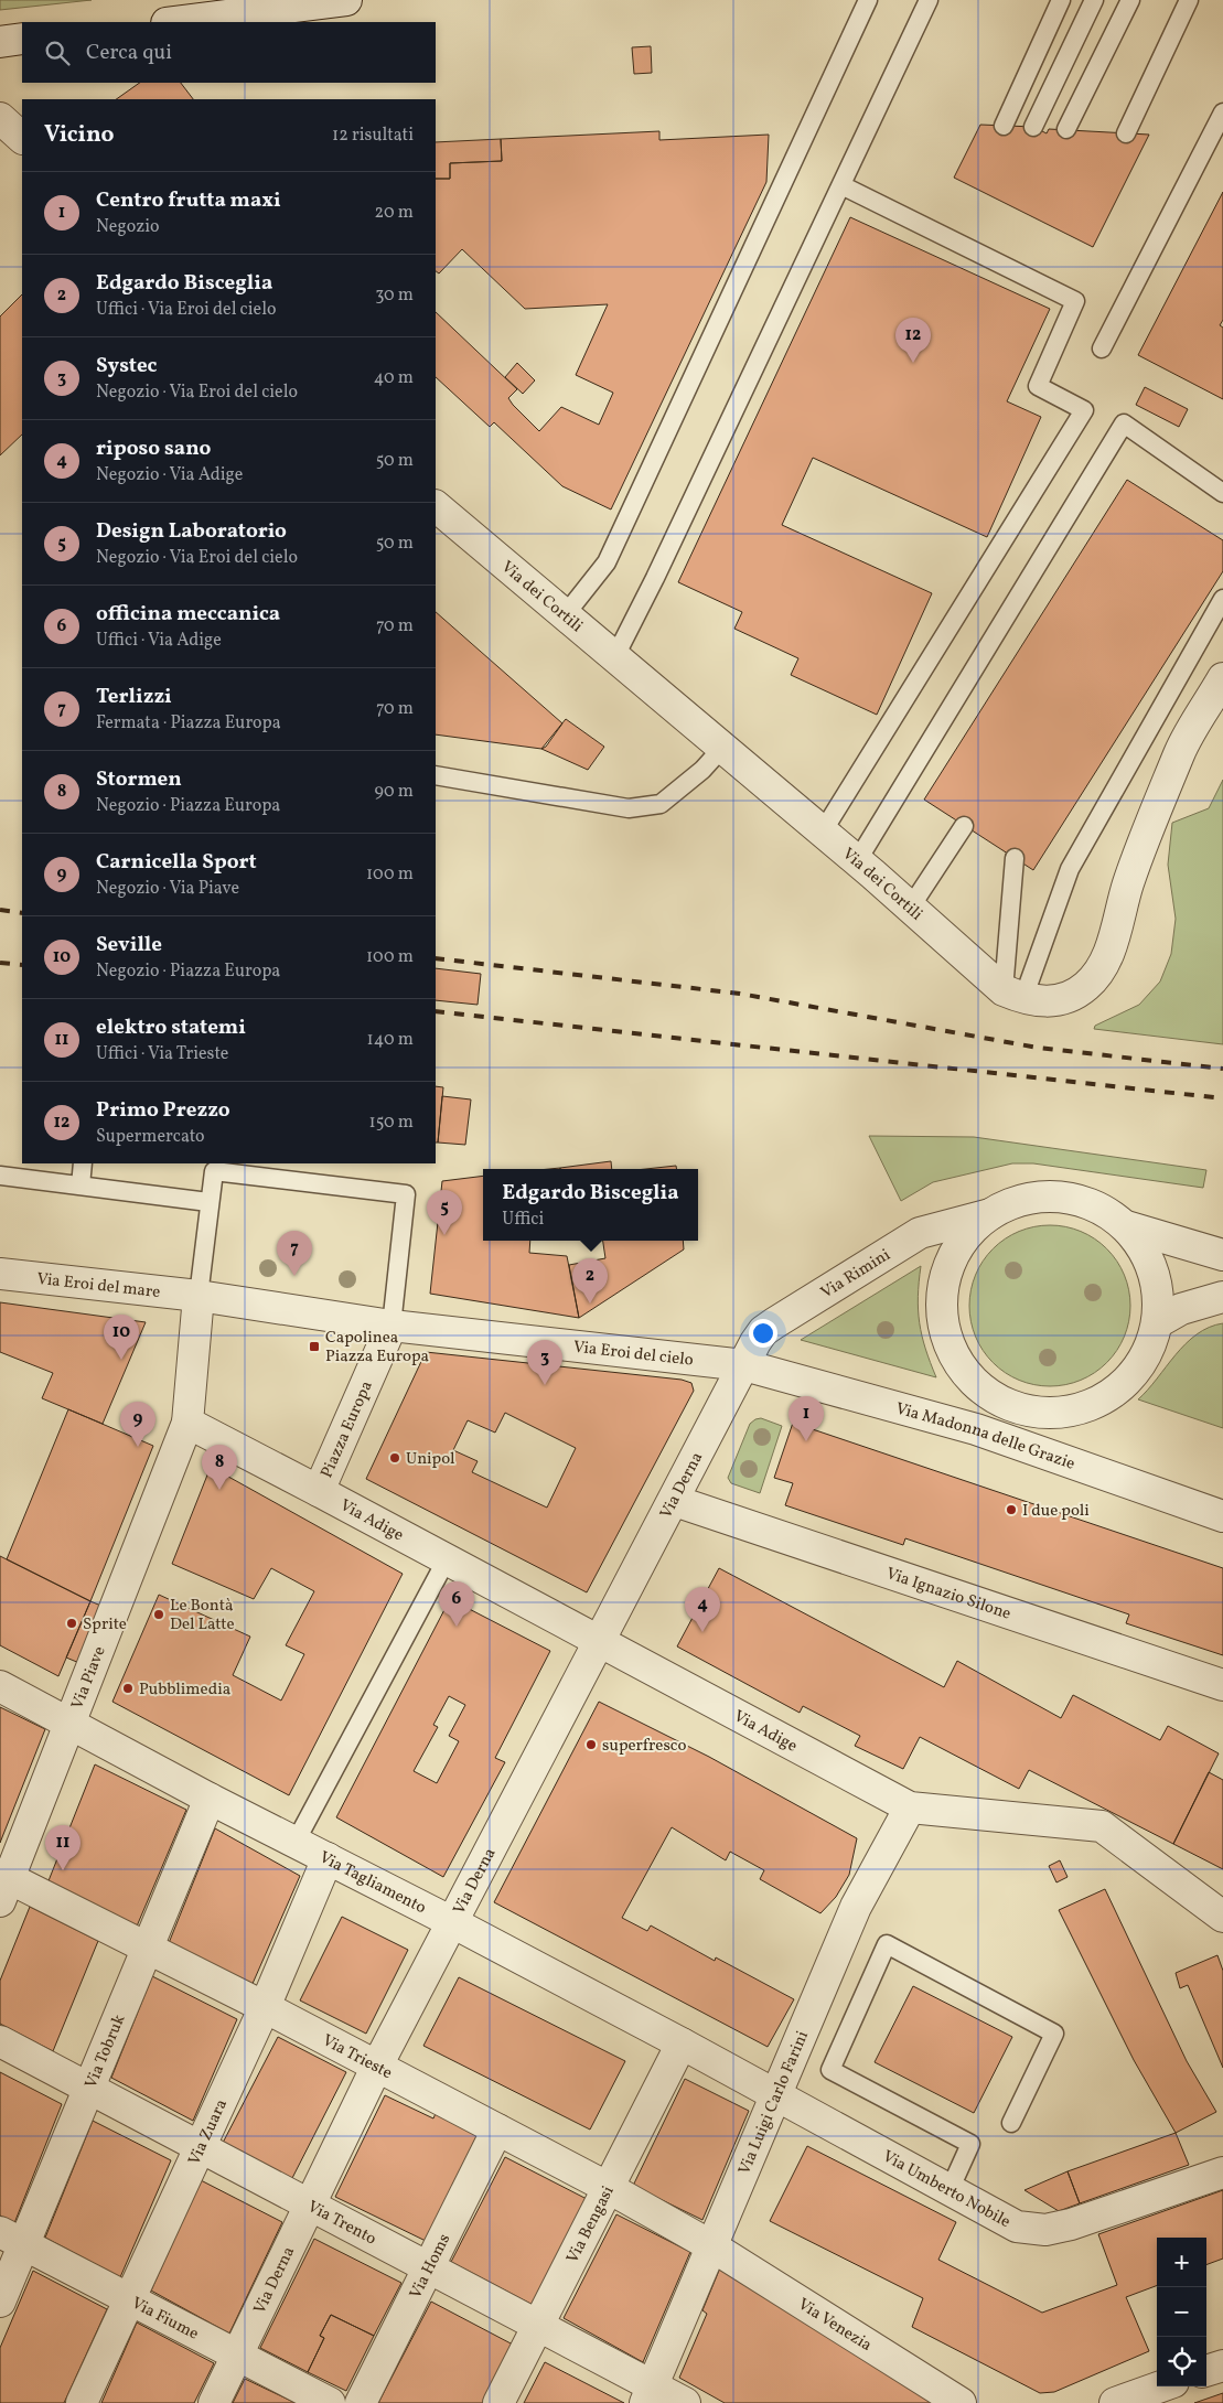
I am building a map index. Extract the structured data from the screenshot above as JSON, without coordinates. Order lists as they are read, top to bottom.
{
  "streets": {
    "street": [
      "Via dei Cortili",
      "Via Rimini",
      "Via Eroi del mare",
      "Via Eroi del cielo",
      "Piazza Europa",
      "Via Madonna delle Grazie",
      "Via Derna",
      "Via Adige",
      "Via Ignazio Silone",
      "Via Piave",
      "Via Tagliamento",
      "Via Tobruk",
      "Via Trieste",
      "Via Luigi Carlo Farini",
      "Via Zuara",
      "Via Umberto Nobile",
      "Via Trento",
      "Via Bengasi",
      "Via Homs",
      "Via Fiume",
      "Via Venezia"
    ]
  },
  "crossings": [
    ["Via Rimini", "Via Eroi del cielo"],
    ["Via Rimini", "Via Madonna delle Grazie"],
    ["Via Rimini", "Via Derna"],
    ["Via Eroi del mare", "Piazza Europa"],
    ["Via Eroi del cielo", "Piazza Europa"],
    ["Via Eroi del cielo", "Via Madonna delle Grazie"],
    ["Via Eroi del cielo", "Via Derna"],
    ["Piazza Europa", "Via Adige"],
    ["Piazza Europa", "Via Piave"],
    ["Via Madonna delle Grazie", "Via Derna"],
    ["Via Derna", "Via Adige"],
    ["Via Derna", "Via Ignazio Silone"],
    ["Via Derna", "Via Tagliamento"],
    ["Via Derna", "Via Trieste"],
    ["Via Derna", "Via Trento"],
    ["Via Derna", "Via Fiume"],
    ["Via Adige", "Via Luigi Carlo Farini"],
    ["Via Piave", "Via Tagliamento"],
    ["Via Piave", "Via Trieste"],
    ["Via Tagliamento", "Via Tobruk"],
    ["Via Tagliamento", "Via Luigi Carlo Farini"],
    ["Via Tagliamento", "Via Zuara"],
    ["Via Tagliamento", "Via Umberto Nobile"],
    ["Via Tagliamento", "Via Bengasi"],
    ["Via Tobruk", "Via Trieste"],
    ["Via Tobruk", "Via Trento"],
    ["Via Tobruk", "Via Fiume"],
    ["Via Trieste", "Via Luigi Carlo Farini"],
    ["Via Trieste", "Via Zuara"],
    ["Via Trieste", "Via Bengasi"],
    ["Via Trieste", "Via Homs"],
    ["Via Trieste", "Via Venezia"],
    ["Via Luigi Carlo Farini", "Via Umberto Nobile"],
    ["Via Luigi Carlo Farini", "Via Trento"],
    ["Via Luigi Carlo Farini", "Via Venezia"],
    ["Via Zuara", "Via Trento"],
    ["Via Zuara", "Via Fiume"],
    ["Via Trento", "Via Bengasi"],
    ["Via Trento", "Via Homs"]
  ],
  "places": {
    "transit": ["Capolinea Piazza Europa"],
    "other": [
      "Unipol",
      "I due poli",
      "Le Bontà Del Latte",
      "Sprite",
      "Pubblimedia",
      "superfresco"
    ]
  },
  "page": {
    "search": "Cerca qui",
    "heading": ["Vicino", "12 risultati"],
    "list": [
      {
        "mark": "1",
        "name": "Centro frutta maxi",
        "note": "Negozio",
        "value": "20 m"
      },
      {
        "mark": "2",
        "name": "Edgardo Bisceglia",
        "note": "Uffici · Via Eroi del cielo",
        "value": "30 m"
      },
      {
        "mark": "3",
        "name": "Systec",
        "note": "Negozio · Via Eroi del cielo",
        "value": "40 m"
      },
      {
        "mark": "4",
        "name": "riposo sano",
        "note": "Negozio · Via Adige",
        "value": "50 m"
      },
      {
        "mark": "5",
        "name": "Design Laboratorio",
        "note": "Negozio · Via Eroi del cielo",
        "value": "50 m"
      },
      {
        "mark": "6",
        "name": "officina meccanica",
        "note": "Uffici · Via Adige",
        "value": "70 m"
      },
      {
        "mark": "7",
        "name": "Terlizzi",
        "note": "Fermata · Piazza Europa",
        "value": "70 m"
      },
      {
        "mark": "8",
        "name": "Stormen",
        "note": "Negozio · Piazza Europa",
        "value": "90 m"
      },
      {
        "mark": "9",
        "name": "Carnicella Sport",
        "note": "Negozio · Via Piave",
        "value": "100 m"
      },
      {
        "mark": "10",
        "name": "Seville",
        "note": "Negozio · Piazza Europa",
        "value": "100 m"
      },
      {
        "mark": "11",
        "name": "elektro statemi",
        "note": "Uffici · Via Trieste",
        "value": "140 m"
      },
      {
        "mark": "12",
        "name": "Primo Prezzo",
        "note": "Supermercato",
        "value": "150 m"
      }
    ],
    "pins": [
      "12",
      "5",
      "7",
      "2",
      "10",
      "3",
      "1",
      "9",
      "8",
      "6",
      "4",
      "11"
    ],
    "popup": ["Edgardo Bisceglia", "Uffici"],
    "map_buttons": ["+", "−"]
  }
}
